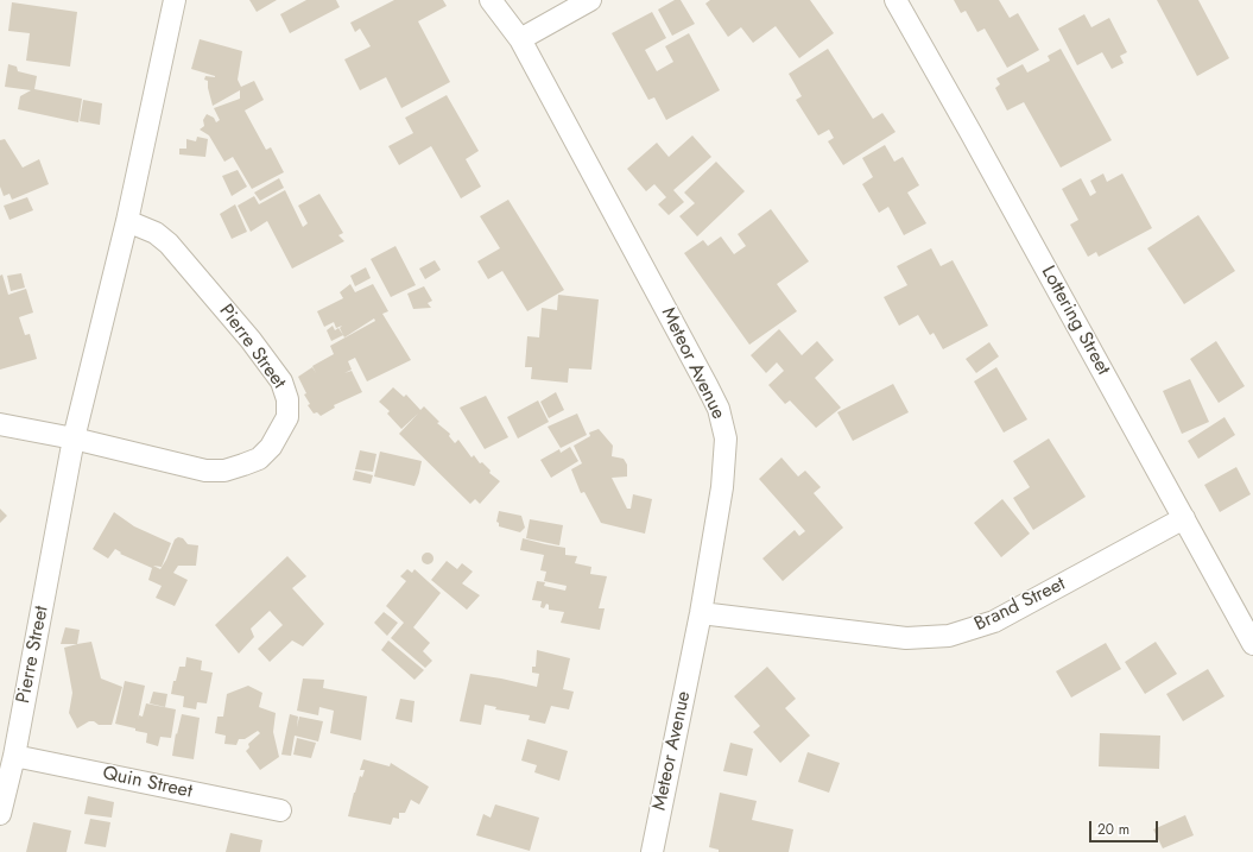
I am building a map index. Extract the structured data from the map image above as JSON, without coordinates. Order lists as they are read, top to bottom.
{
  "streets": {
    "street": [
      "Lottering Street",
      "Pierre Street",
      "Meteor Avenue",
      "Brand Street",
      "Quin Street"
    ]
  },
  "crossings": [
    ["Lottering Street", "Brand Street"],
    ["Pierre Street", "Quin Street"],
    ["Meteor Avenue", "Brand Street"]
  ],
  "scale_bar": "20 m"
}
